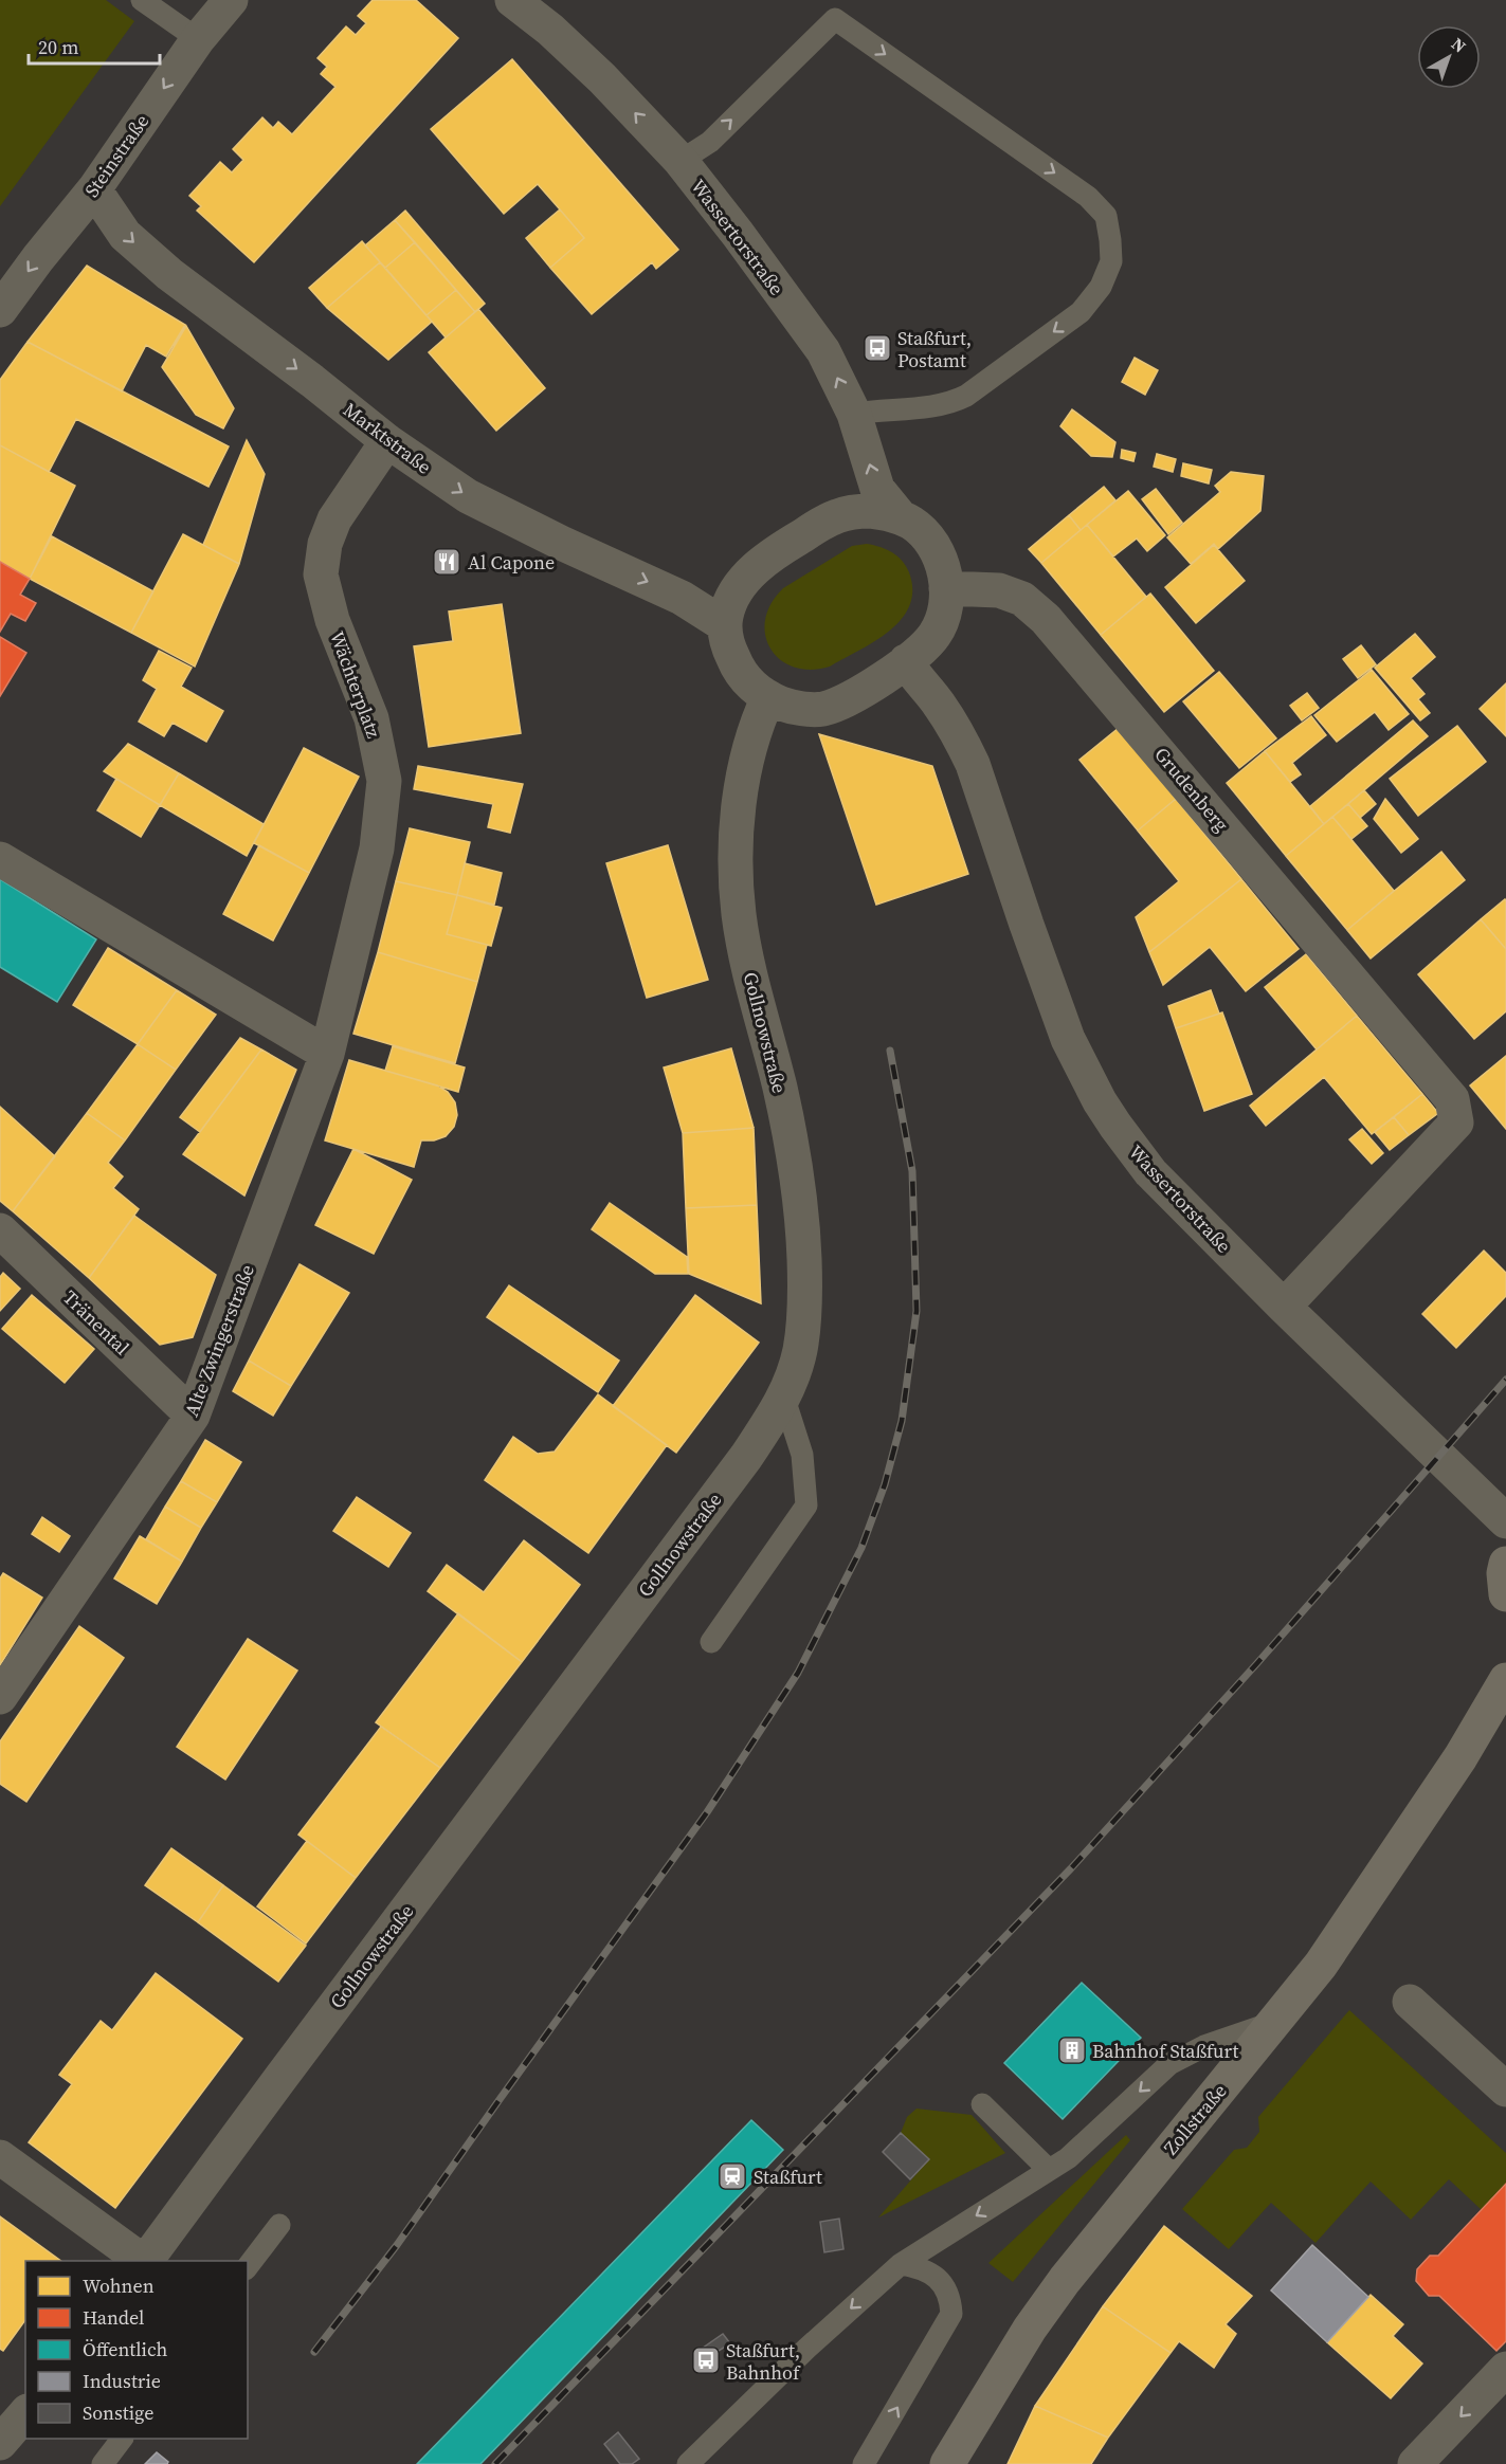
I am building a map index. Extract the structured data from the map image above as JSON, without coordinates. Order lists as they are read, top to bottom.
{
  "streets": {
    "main road": ["Zollstraße"],
    "street": [
      "Steinstraße",
      "Wassertorstraße",
      "Marktstraße",
      "Wächterplatz",
      "Grudenberg",
      "Gollnowstraße",
      "Tränental",
      "Alte Zwingerstraße"
    ]
  },
  "crossings": [
    ["Steinstraße", "Marktstraße"],
    ["Wassertorstraße", "Marktstraße"],
    ["Wassertorstraße", "Grudenberg"],
    ["Wassertorstraße", "Gollnowstraße"],
    ["Marktstraße", "Wächterplatz"],
    ["Marktstraße", "Grudenberg"],
    ["Marktstraße", "Gollnowstraße"],
    ["Wächterplatz", "Alte Zwingerstraße"],
    ["Grudenberg", "Gollnowstraße"],
    ["Tränental", "Alte Zwingerstraße"]
  ],
  "one_way": ["Steinstraße", "Marktstraße"],
  "places": {
    "bus stop": ["Staßfurt, Postamt", "Staßfurt, Bahnhof"],
    "restaurant": ["Al Capone"],
    "building": ["Bahnhof Staßfurt"],
    "station": ["Staßfurt"]
  },
  "legend": [
    "Wohnen",
    "Handel",
    "Öffentlich",
    "Industrie",
    "Sonstige"
  ],
  "scale_bar": "20 m",
  "north": "top right"
}
